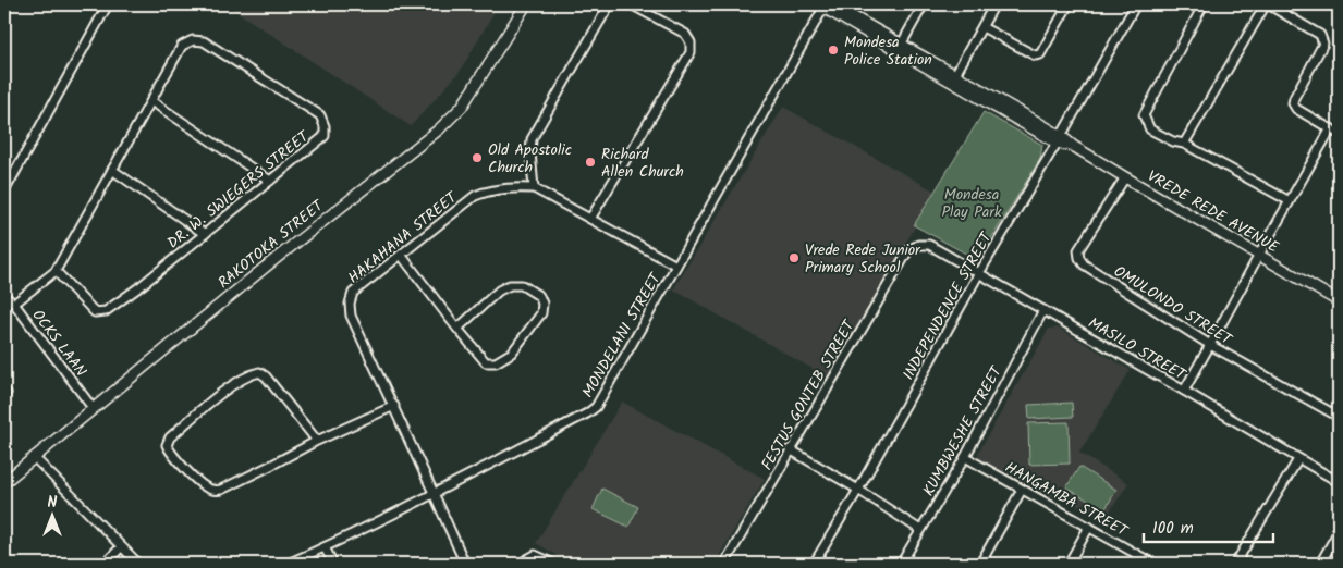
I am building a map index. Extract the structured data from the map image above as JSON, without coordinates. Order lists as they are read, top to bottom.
{
  "streets": {
    "street": [
      "DR. W. SWIEGERS STREET",
      "VREDE REDE AVENUE",
      "HAKAHANA STREET",
      "RAKOTOKA STREET",
      "OMULONDO STREET",
      "INDEPENDENCE STREET",
      "MONDELANI STREET",
      "OCKS LAAN",
      "MASILO STREET",
      "FESTUS GONTEB STREET",
      "KUMBWESHE STREET",
      "HANGAMBA STREET"
    ]
  },
  "crossings": [
    ["DR. W. SWIEGERS STREET", "OCKS LAAN"],
    ["VREDE REDE AVENUE", "OMULONDO STREET"],
    ["VREDE REDE AVENUE", "INDEPENDENCE STREET"],
    ["VREDE REDE AVENUE", "MONDELANI STREET"],
    ["HAKAHANA STREET", "MONDELANI STREET"],
    ["RAKOTOKA STREET", "OCKS LAAN"],
    ["INDEPENDENCE STREET", "MASILO STREET"],
    ["MASILO STREET", "FESTUS GONTEB STREET"],
    ["MASILO STREET", "KUMBWESHE STREET"],
    ["KUMBWESHE STREET", "HANGAMBA STREET"]
  ],
  "parks": ["Mondesa Play Park"],
  "places": [
    "Mondesa Police Station",
    "Old Apostolic Church",
    "Richard Allen Church",
    "Vrede Rede Junior Primary School"
  ],
  "scale_bar": "100 m",
  "north": "top"
}
